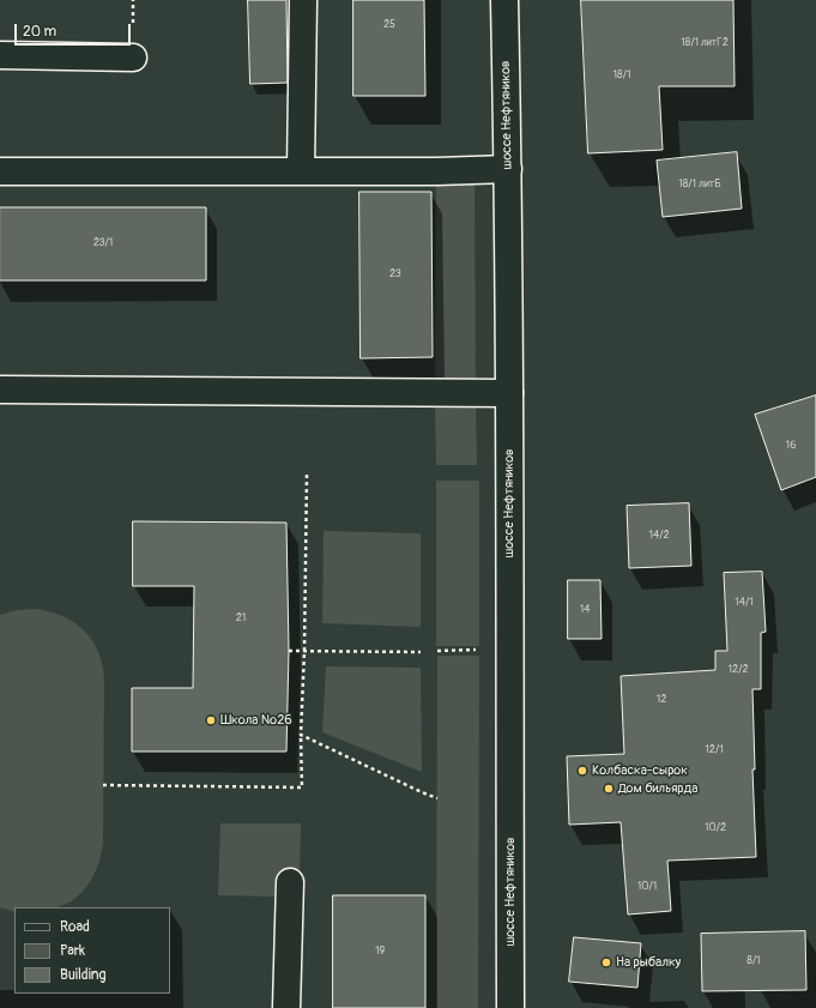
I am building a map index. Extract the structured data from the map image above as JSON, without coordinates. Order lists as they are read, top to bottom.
{
  "streets": {
    "main road": ["шоссе Нефтяников"]
  },
  "places": [
    "Школа №26",
    "Колбаска-сырок",
    "Дом бильярда",
    "На рыбалку"
  ],
  "house_numbers": [
    "25",
    "18/1 литГ2",
    "18/1",
    "18/1 литБ",
    "23/1",
    "23",
    "16",
    "14/2",
    "14/1",
    "14",
    "21",
    "12/2",
    "12",
    "12/1",
    "10/2",
    "10/1",
    "19",
    "8/1"
  ],
  "legend": ["Road", "Park", "Building"],
  "scale_bar": "20 m"
}
